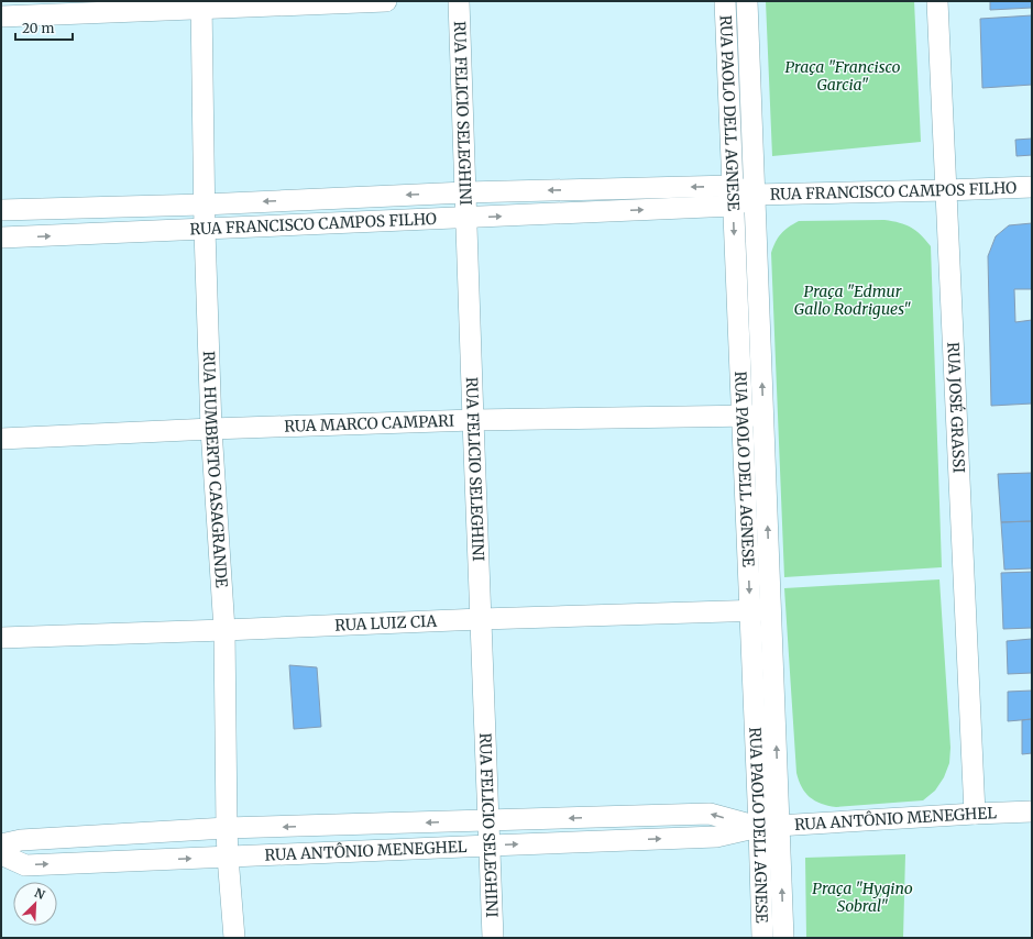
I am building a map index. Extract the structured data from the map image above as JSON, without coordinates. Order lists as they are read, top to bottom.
{
  "streets": {
    "street": [
      "RUA FELICIO SELEGHINI",
      "RUA PAOLO DELL AGNESE",
      "RUA FRANCISCO CAMPOS FILHO",
      "RUA JOSÉ GRASSI",
      "RUA MARCO CAMPARI",
      "RUA HUMBERTO CASAGRANDE",
      "RUA LUIZ CIA",
      "RUA ANTÔNIO MENEGHEL"
    ]
  },
  "crossings": [
    ["RUA FELICIO SELEGHINI", "RUA FRANCISCO CAMPOS FILHO"],
    ["RUA FELICIO SELEGHINI", "RUA MARCO CAMPARI"],
    ["RUA FELICIO SELEGHINI", "RUA LUIZ CIA"],
    ["RUA FELICIO SELEGHINI", "RUA ANTÔNIO MENEGHEL"],
    ["RUA PAOLO DELL AGNESE", "RUA FRANCISCO CAMPOS FILHO"],
    ["RUA PAOLO DELL AGNESE", "RUA MARCO CAMPARI"],
    ["RUA PAOLO DELL AGNESE", "RUA LUIZ CIA"],
    ["RUA PAOLO DELL AGNESE", "RUA ANTÔNIO MENEGHEL"],
    ["RUA FRANCISCO CAMPOS FILHO", "RUA JOSÉ GRASSI"],
    ["RUA FRANCISCO CAMPOS FILHO", "RUA HUMBERTO CASAGRANDE"],
    ["RUA JOSÉ GRASSI", "RUA ANTÔNIO MENEGHEL"],
    ["RUA MARCO CAMPARI", "RUA HUMBERTO CASAGRANDE"],
    ["RUA HUMBERTO CASAGRANDE", "RUA LUIZ CIA"],
    ["RUA HUMBERTO CASAGRANDE", "RUA ANTÔNIO MENEGHEL"]
  ],
  "parks": ["Praça \"Francisco Garcia\"", "Praça \"Edmur Gallo Rodrigues\"", "Praça \"Hygino Sobral\""],
  "scale_bar": "20 m",
  "north": "top right"
}
